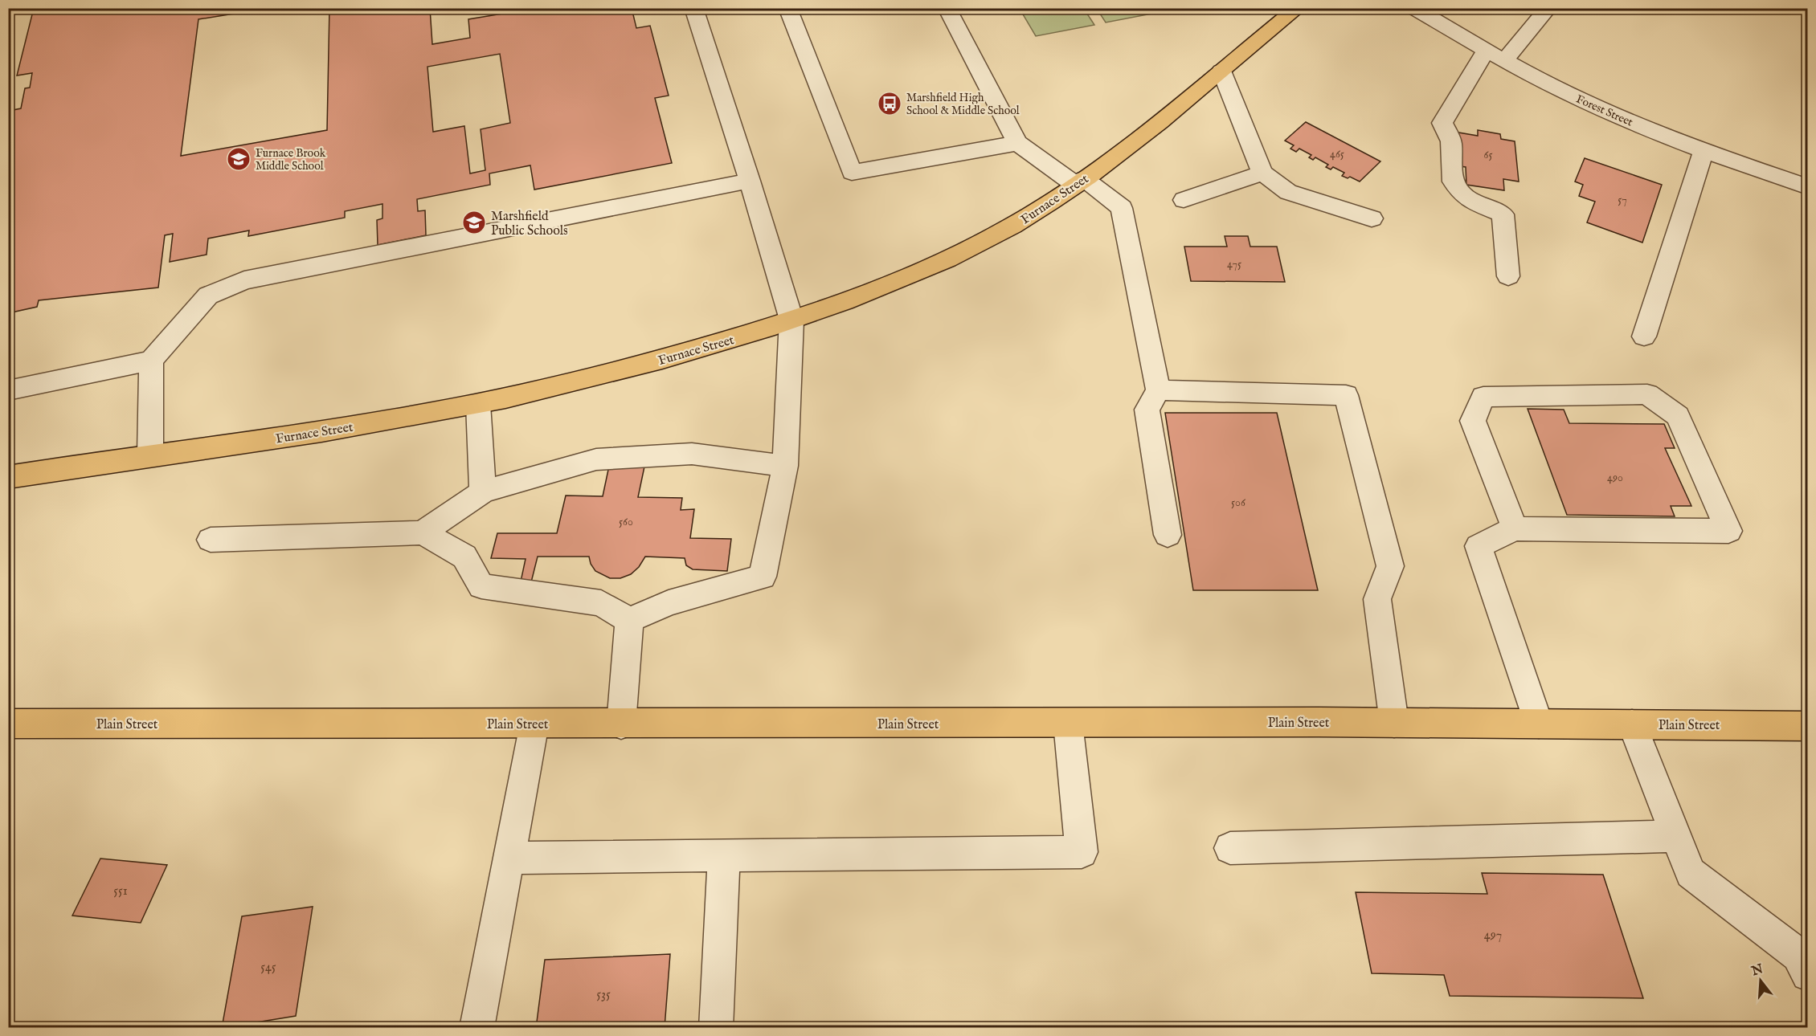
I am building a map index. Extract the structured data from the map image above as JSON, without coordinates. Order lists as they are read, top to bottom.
{
  "streets": {
    "main road": ["Furnace Street", "Plain Street"],
    "street": ["Forest Street"]
  },
  "places": {
    "bus stop": ["Marshfield High School & Middle School"],
    "school or university": ["Furnace Brook Middle School", "Marshfield Public Schools"]
  },
  "house_numbers": [
    "465",
    "65",
    "57",
    "475",
    "490",
    "506",
    "560",
    "551",
    "497",
    "545",
    "535"
  ],
  "north": "top"
}
